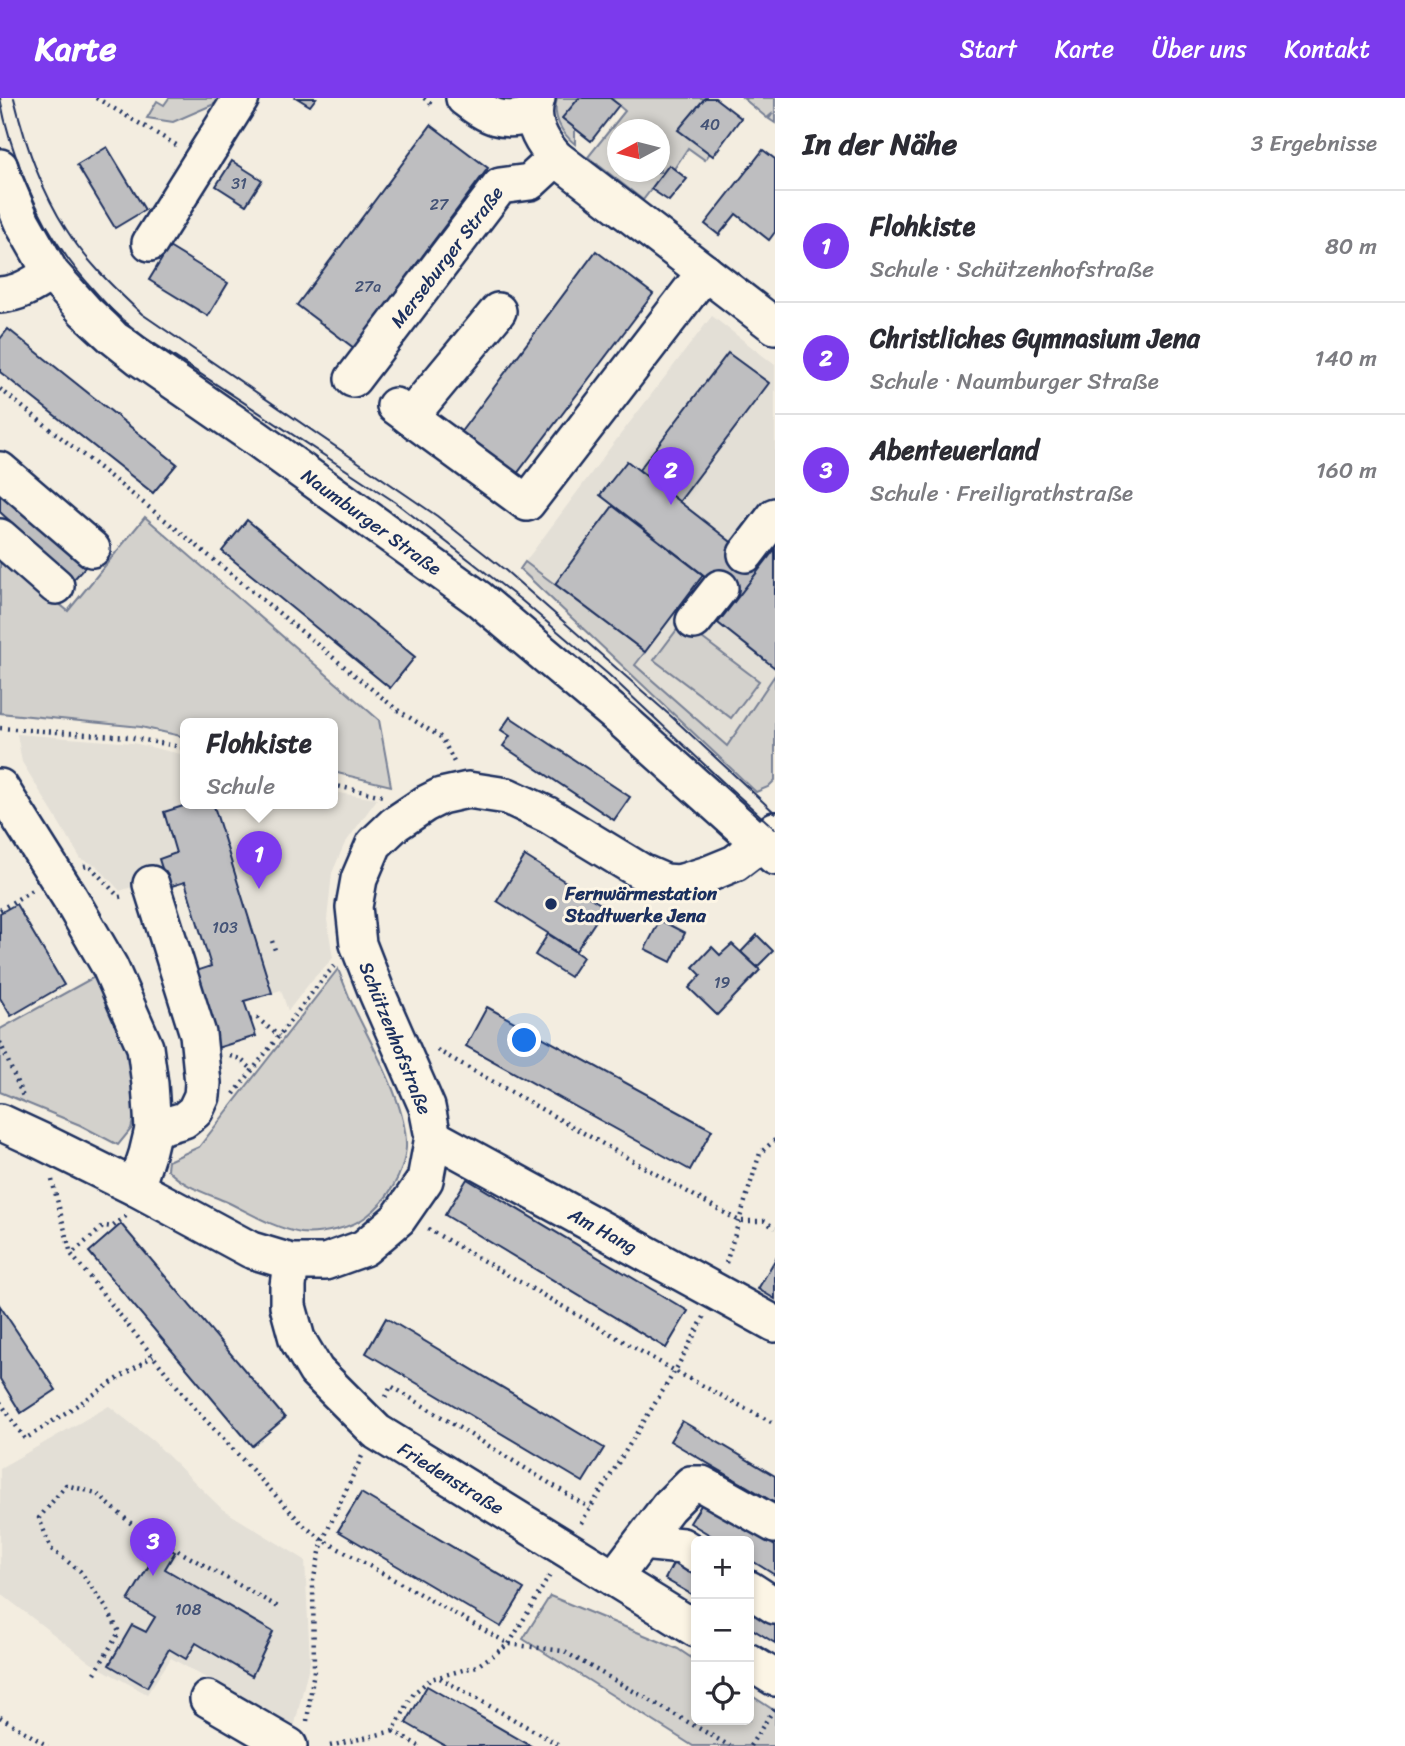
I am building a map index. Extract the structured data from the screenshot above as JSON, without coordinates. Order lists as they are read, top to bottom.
{
  "streets": {
    "street": [
      "Merseburger Straße",
      "Naumburger Straße",
      "Schützenhofstraße",
      "Am Hang",
      "Friedenstraße"
    ]
  },
  "crossings": [
    ["Naumburger Straße", "Schützenhofstraße"],
    ["Schützenhofstraße", "Am Hang"],
    ["Schützenhofstraße", "Friedenstraße"]
  ],
  "places": ["Fernwärmestation Stadtwerke Jena"],
  "house_numbers": [
    "40",
    "31",
    "27",
    "27a",
    "103",
    "19",
    "108"
  ],
  "north": "left",
  "page": {
    "header": "Karte",
    "nav": [
      "Start",
      "Karte",
      "Über uns",
      "Kontakt"
    ],
    "heading": ["In der Nähe", "3 Ergebnisse"],
    "list": [
      {
        "mark": "1",
        "name": "Flohkiste",
        "note": "Schule · Schützenhofstraße",
        "value": "80 m"
      },
      {
        "mark": "2",
        "name": "Christliches Gymnasium Jena",
        "note": "Schule · Naumburger Straße",
        "value": "140 m"
      },
      {
        "mark": "3",
        "name": "Abenteuerland",
        "note": "Schule · Freiligrathstraße",
        "value": "160 m"
      }
    ],
    "pins": ["2", "1", "3"],
    "popup": ["Flohkiste", "Schule"],
    "map_buttons": ["+", "−"]
  }
}
